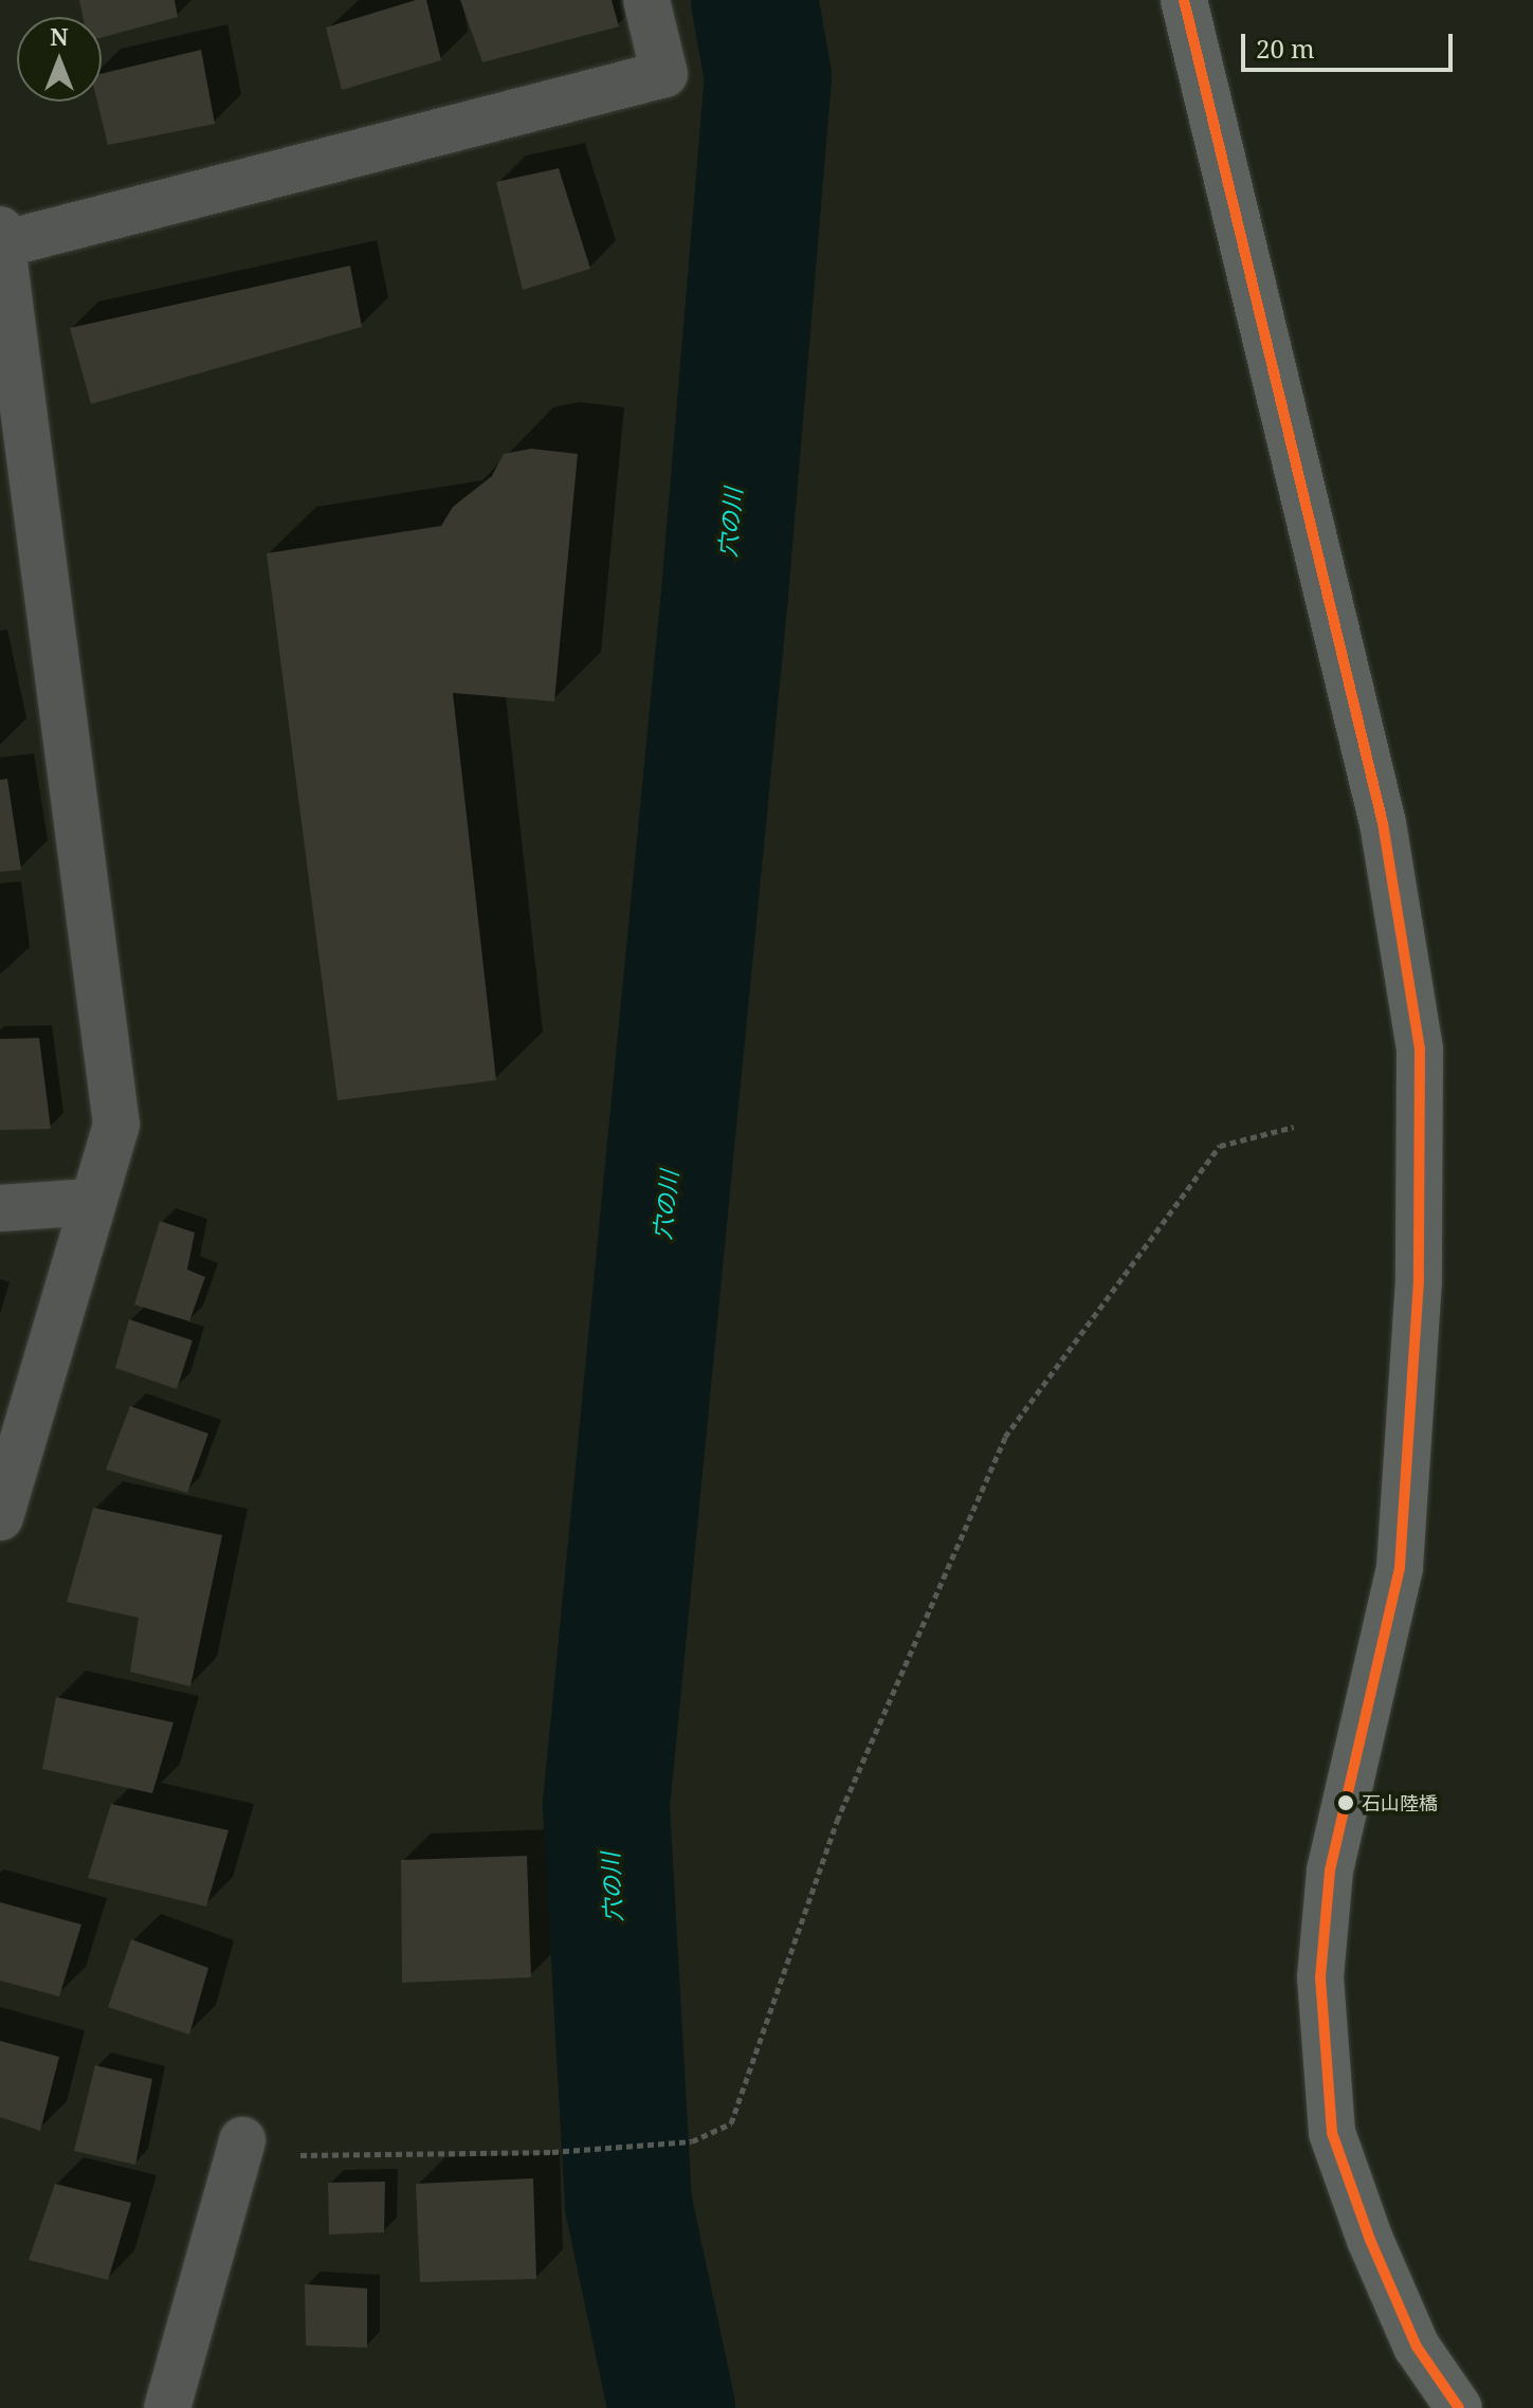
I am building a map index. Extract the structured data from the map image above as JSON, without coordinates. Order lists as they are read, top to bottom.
{
  "water": ["穴の川"],
  "places": ["石山陸橋"],
  "scale_bar": "20 m",
  "north": "top"
}
